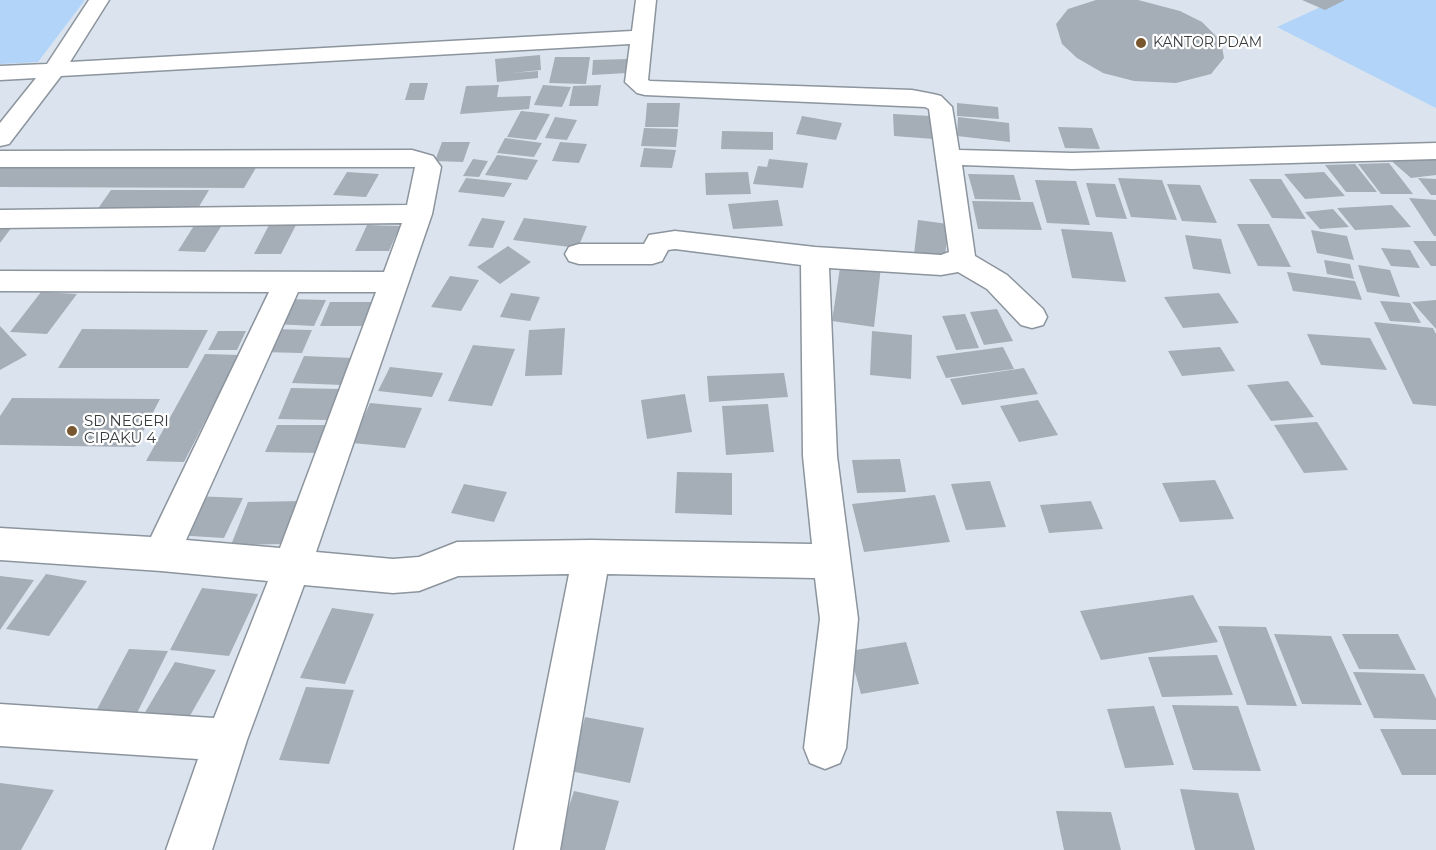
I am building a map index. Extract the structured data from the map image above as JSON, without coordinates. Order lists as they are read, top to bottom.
{
  "places": ["KANTOR PDAM", "SD NEGERI CIPAKU 4"]
}
